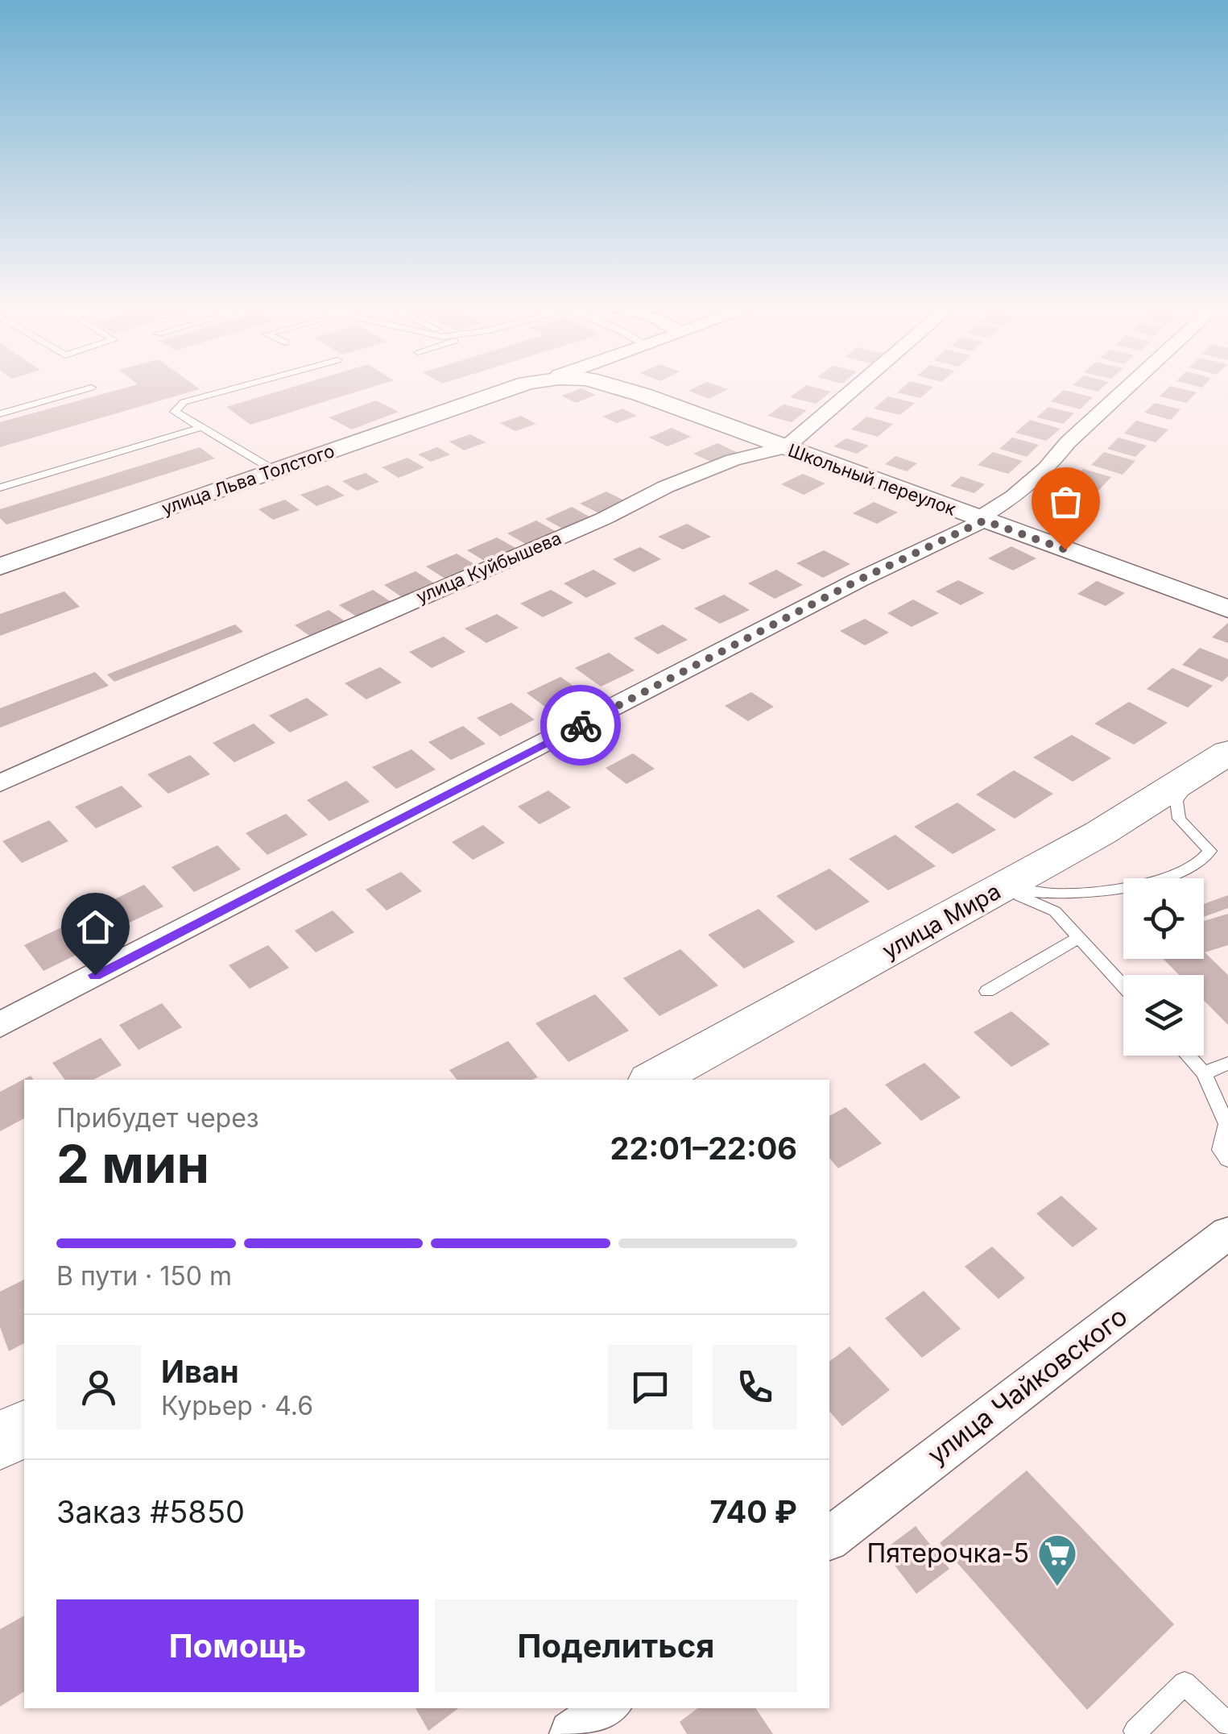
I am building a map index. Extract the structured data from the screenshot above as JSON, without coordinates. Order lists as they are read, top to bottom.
{
  "streets": {
    "main road": ["улица Мира"],
    "street": [
      "улица Льва Толстого",
      "Школьный переулок",
      "улица Куйбышева",
      "улица Чайковского"
    ]
  },
  "crossings": [
    ["Школьный переулок", "улица Куйбышева"]
  ],
  "places": {
    "supermarket": ["Пятерочка-5"]
  },
  "page": {
    "heading": ["2 мин", "Прибудет через", "22:01–22:06"],
    "panel": [
      "Иван",
      "Курьер · 4.6",
      "Заказ #5850",
      "740 ₽"
    ],
    "bar": "В пути · 150 m",
    "buttons": ["Помощь", "Поделиться"]
  }
}
